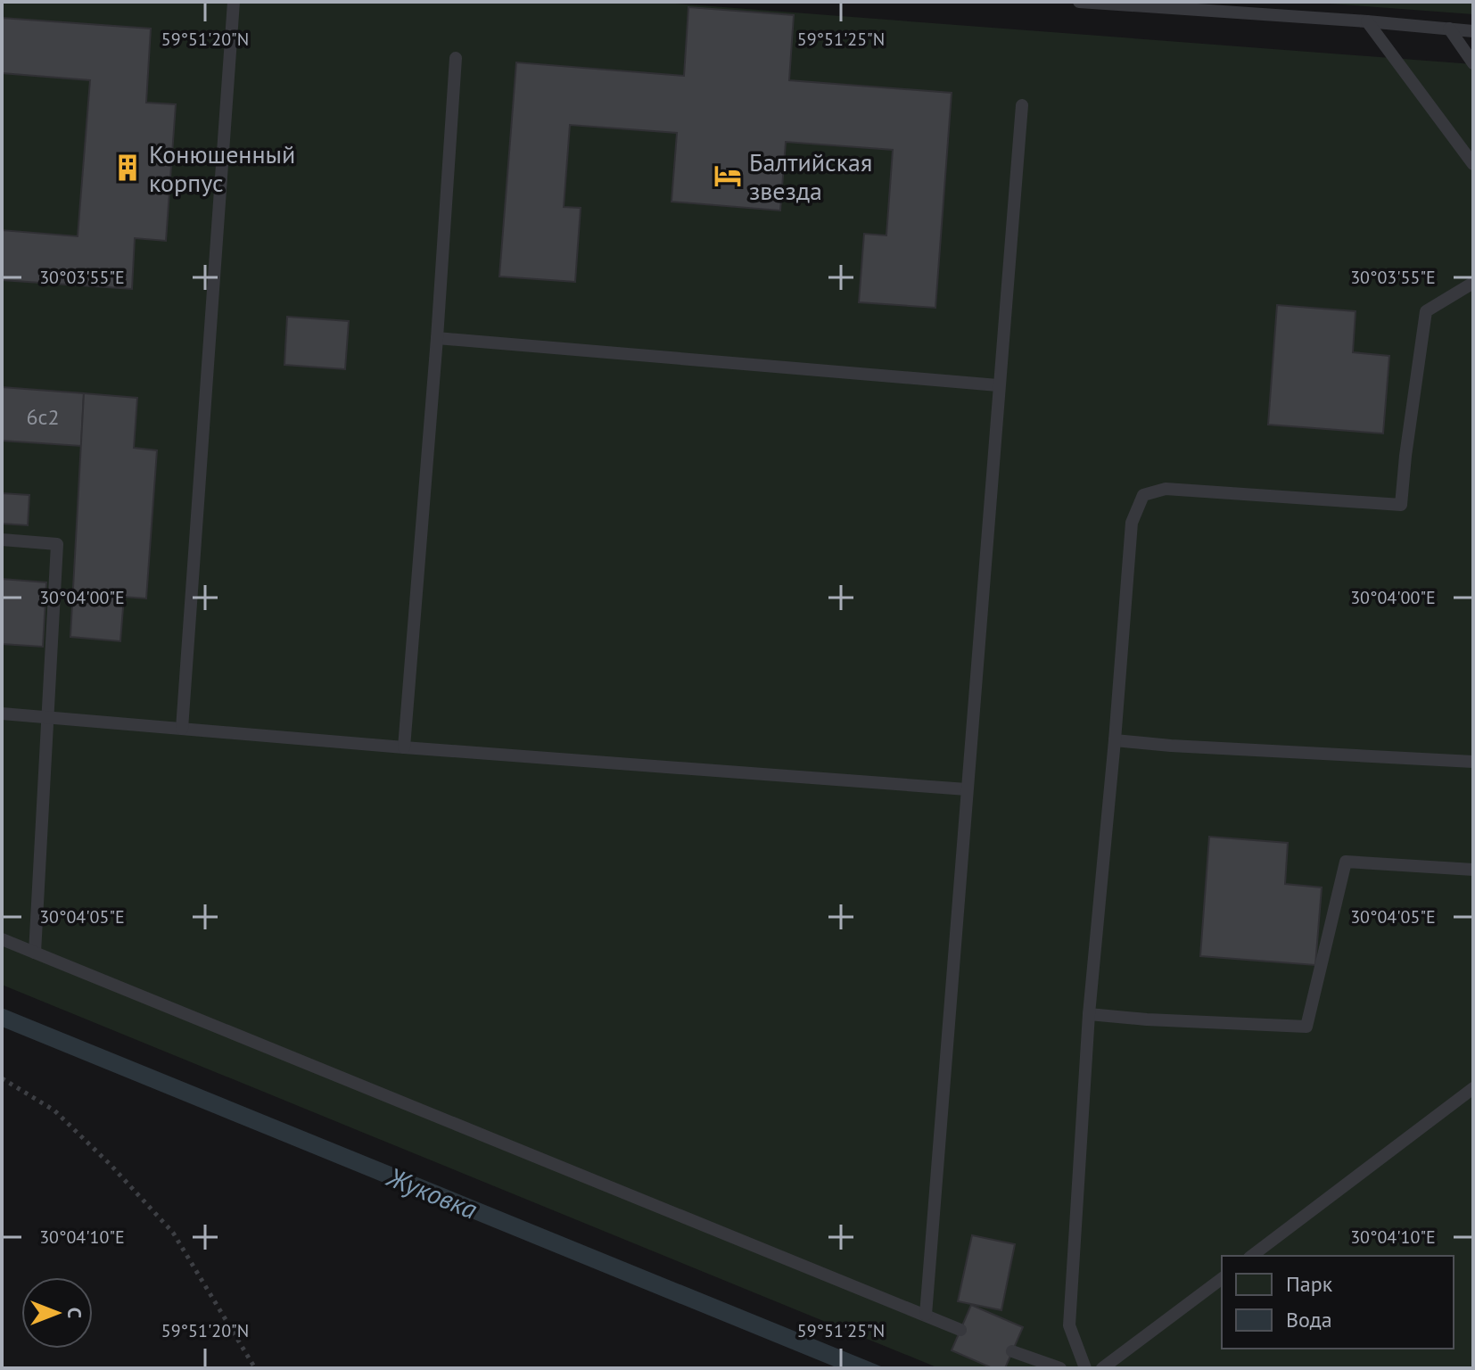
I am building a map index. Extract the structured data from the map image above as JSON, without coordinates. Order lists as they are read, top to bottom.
{
  "water": ["Жуковка"],
  "places": {
    "building": ["Конюшенный корпус"],
    "hotel": ["Балтийская звезда"]
  },
  "house_numbers": ["6с2"],
  "legend": ["Парк", "Вода"],
  "north": "right",
  "coordinates": [
    "59°51'20\"N",
    "59°51'25\"N",
    "30°03'55\"E",
    "30°04'00\"E",
    "30°04'05\"E",
    "30°04'10\"E"
  ]
}
